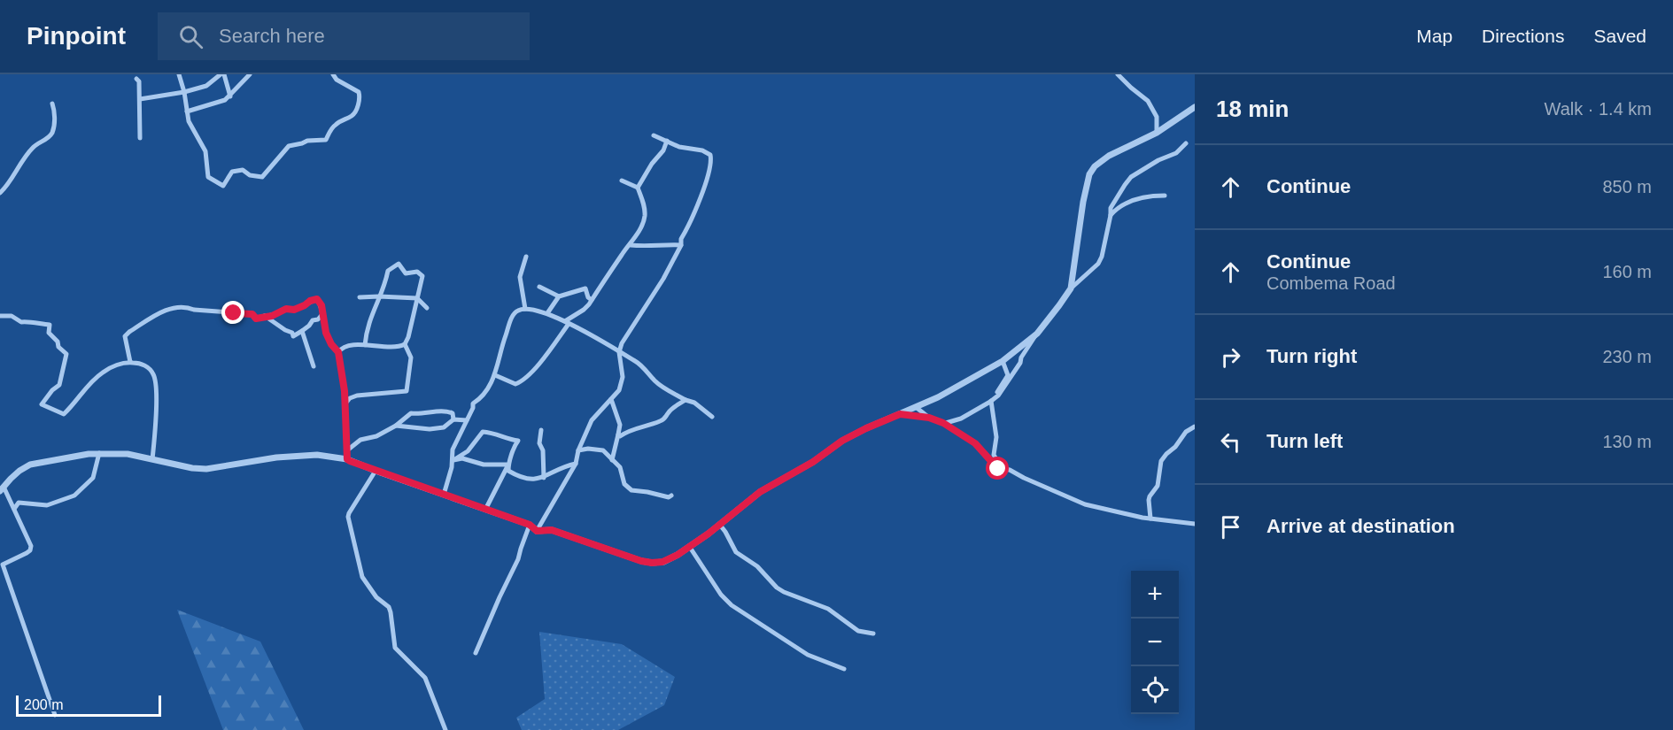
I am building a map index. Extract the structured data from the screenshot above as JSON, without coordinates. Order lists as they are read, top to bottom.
{
  "scale_bar": "200 m",
  "page": {
    "header": "Pinpoint",
    "search": "Search here",
    "nav": ["Map", "Directions", "Saved"],
    "heading": ["18 min", "Walk · 1.4 km"],
    "list": [
      ["Continue", "850 m"],
      ["Continue", "Combema Road", "160 m"],
      ["Turn right", "230 m"],
      ["Turn left", "130 m"],
      "Arrive at destination"
    ],
    "map_buttons": ["+", "−"],
    "scale": "200 m"
  }
}
